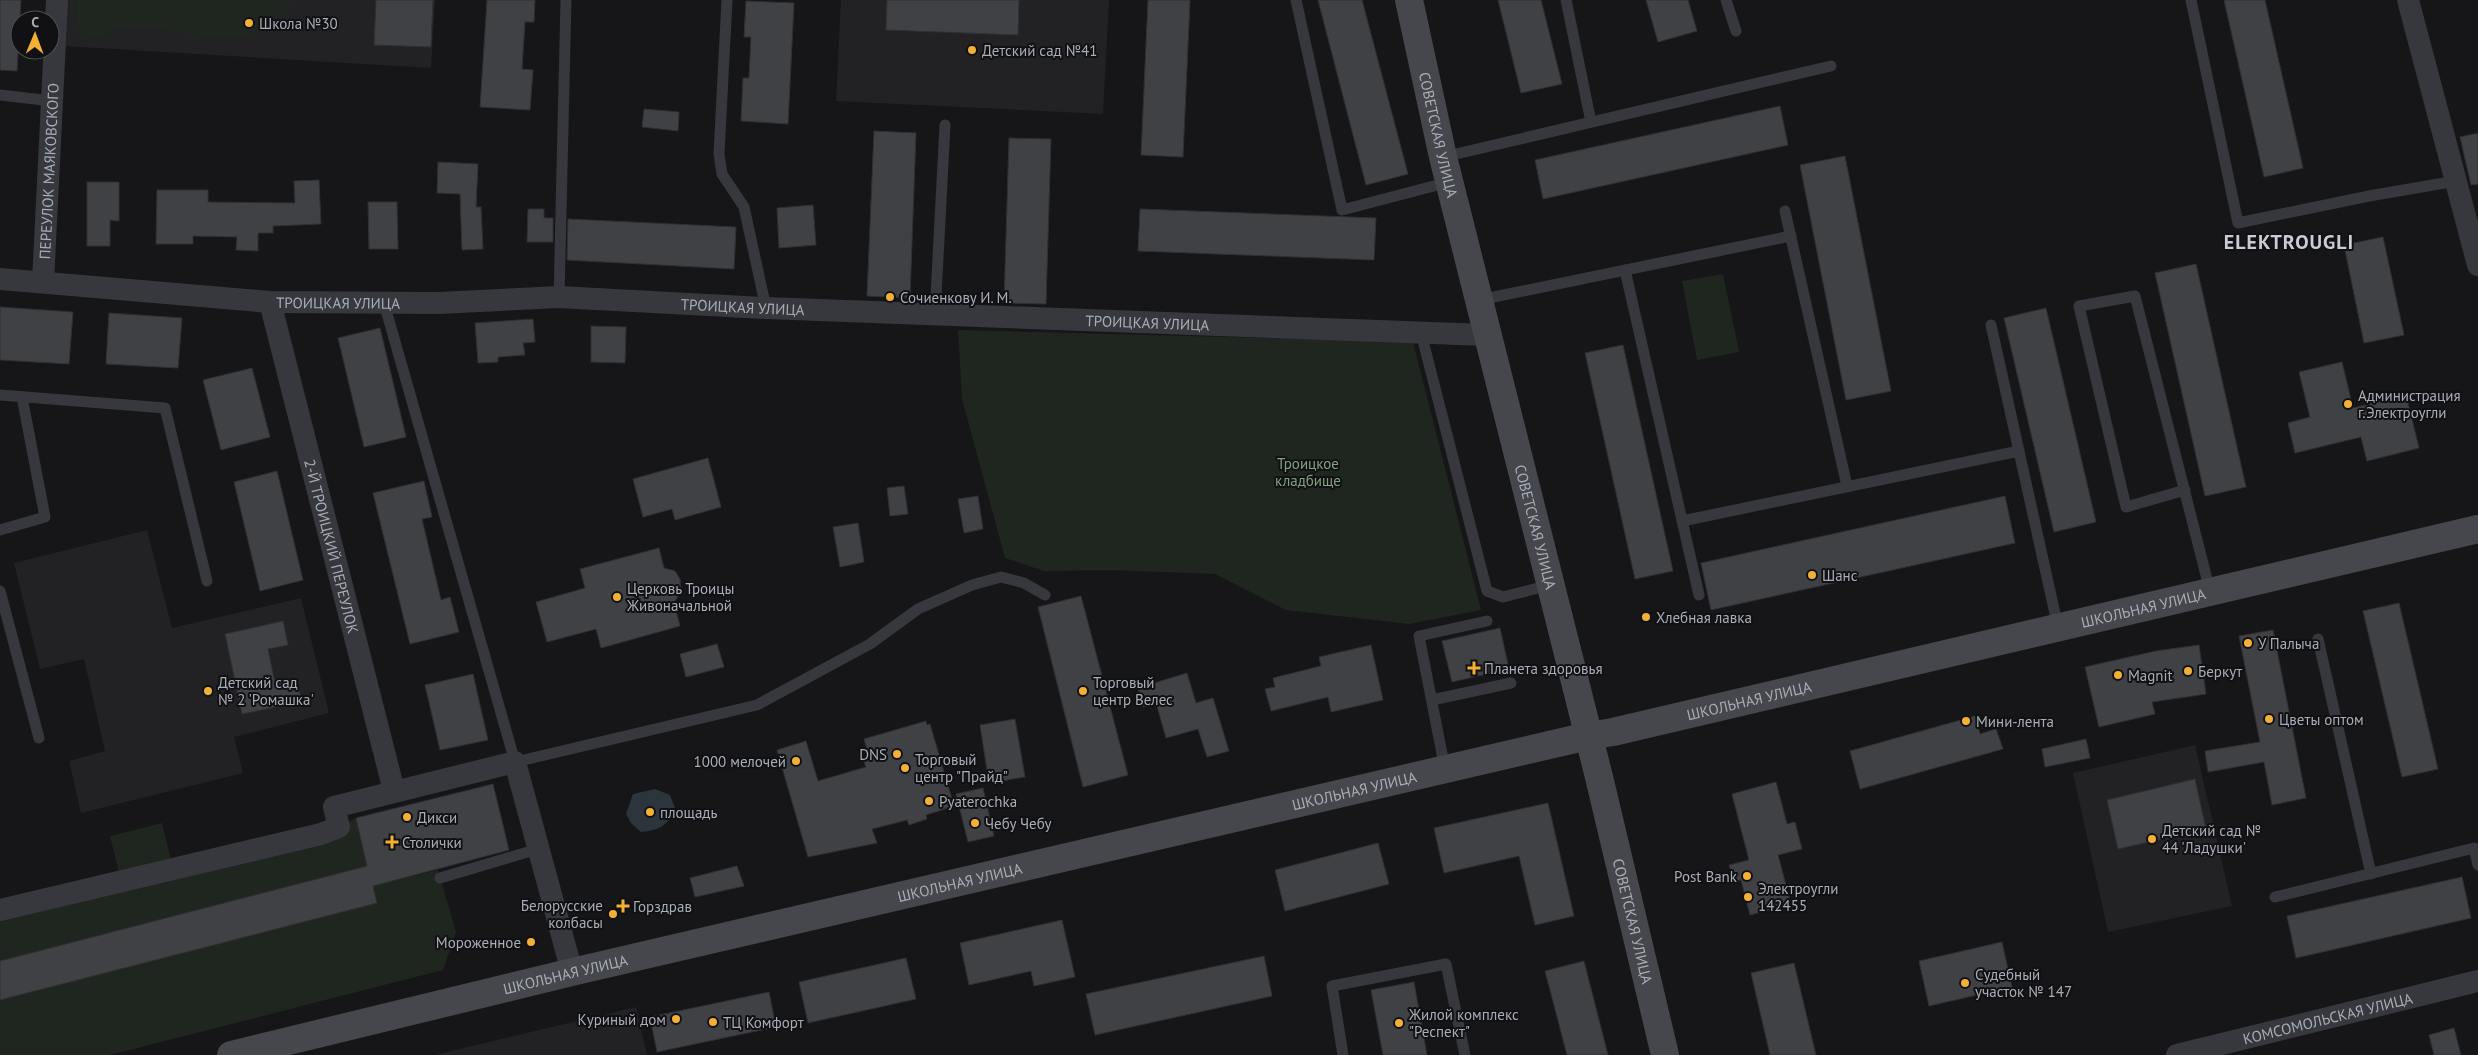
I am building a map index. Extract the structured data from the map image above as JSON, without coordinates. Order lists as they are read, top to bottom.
{
  "streets": {
    "main road": ["СОВЕТСКАЯ УЛИЦА", "ШКОЛЬНАЯ УЛИЦА"],
    "street": [
      "ПЕРЕУЛОК МАЯКОВСКОГО",
      "ТРОИЦКАЯ УЛИЦА",
      "2-Й ТРОИЦКИЙ ПЕРЕУЛОК",
      "КОМСОМОЛЬСКАЯ УЛИЦА"
    ]
  },
  "crossings": [
    ["СОВЕТСКАЯ УЛИЦА", "ТРОИЦКАЯ УЛИЦА"],
    ["СОВЕТСКАЯ УЛИЦА", "ШКОЛЬНАЯ УЛИЦА"],
    ["ПЕРЕУЛОК МАЯКОВСКОГО", "ТРОИЦКАЯ УЛИЦА"],
    ["ТРОИЦКАЯ УЛИЦА", "2-Й ТРОИЦКИЙ ПЕРЕУЛОК"]
  ],
  "districts": ["ELEKTROUGLI"],
  "parks": ["Троицкое кладбище"],
  "places": {
    "other": [
      "Школа №30",
      "Детский сад №41",
      "Сочиенкову И. М.",
      "Администрация г.Электроугли",
      "Шанс",
      "Церковь Троицы Живоначальной",
      "Хлебная лавка",
      "У Палыча",
      "Беркут",
      "Magnit",
      "Детский сад № 2 'Ромашка'",
      "Торговый центр Велес",
      "Цветы оптом",
      "Мини-лента",
      "DNS",
      "1000 мелочей",
      "Торговый центр \"Прайд\"",
      "Pyaterochka",
      "площадь",
      "Дикси",
      "Чебу Чебу",
      "Детский сад № 44 'Ладушки'",
      "Post Bank",
      "Электроугли 142455",
      "Белорусские колбасы",
      "Мороженное",
      "Судебный участок № 147",
      "Куриный дом",
      "ТЦ Комфорт",
      "Жилой комплекс \"Респект\""
    ],
    "health": ["Планета здоровья", "Столички", "Горздрав"]
  },
  "north": "top"
}
